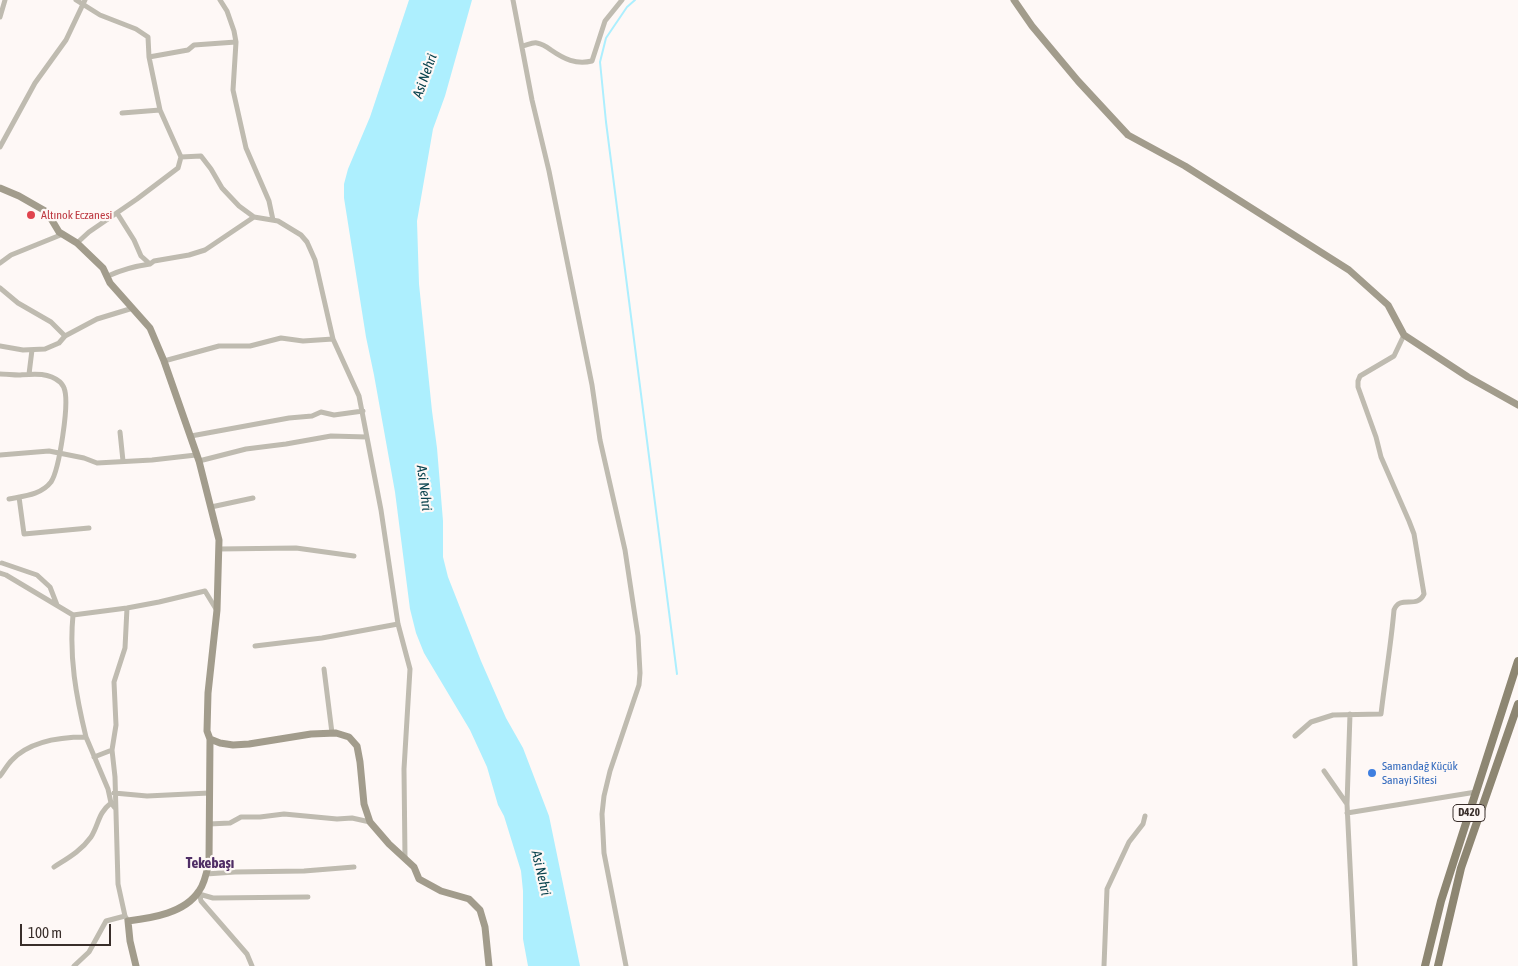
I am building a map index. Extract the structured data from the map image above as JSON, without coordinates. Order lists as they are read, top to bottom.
{
  "streets": {
    "main road": ["D420"]
  },
  "districts": ["Tekebaşı"],
  "water": ["Asi Nehri"],
  "places": ["Altınok Eczanesi", "Samandağ Küçük Sanayi Sitesi"],
  "scale_bar": "100 m"
}
